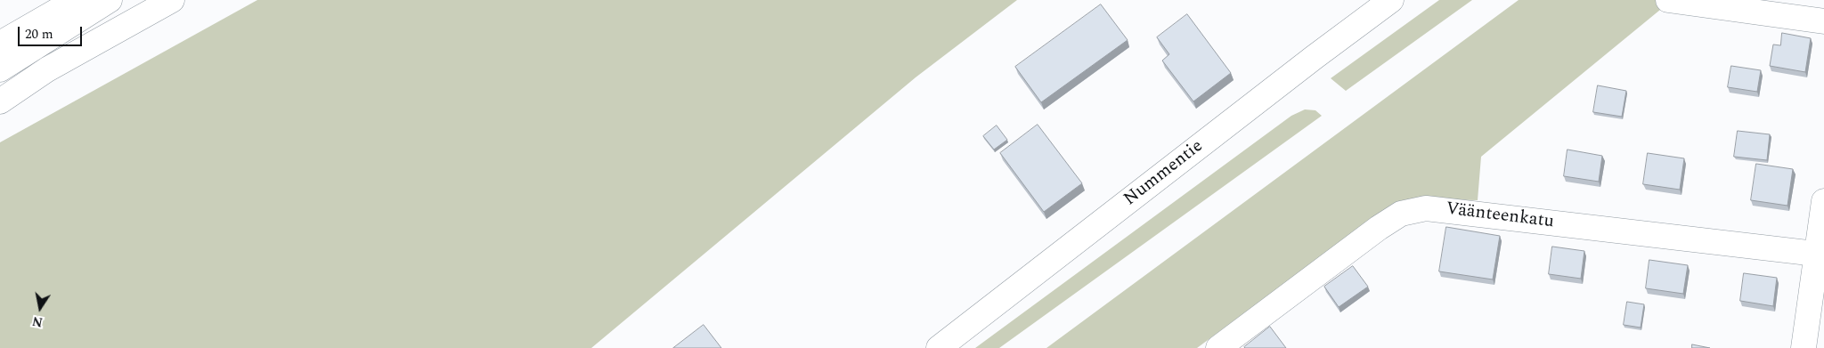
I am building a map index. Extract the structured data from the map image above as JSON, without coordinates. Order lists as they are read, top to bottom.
{
  "streets": {
    "main road": ["Nummentie", "Väänteenkatu"]
  },
  "scale_bar": "20 m",
  "north": "bottom"
}
